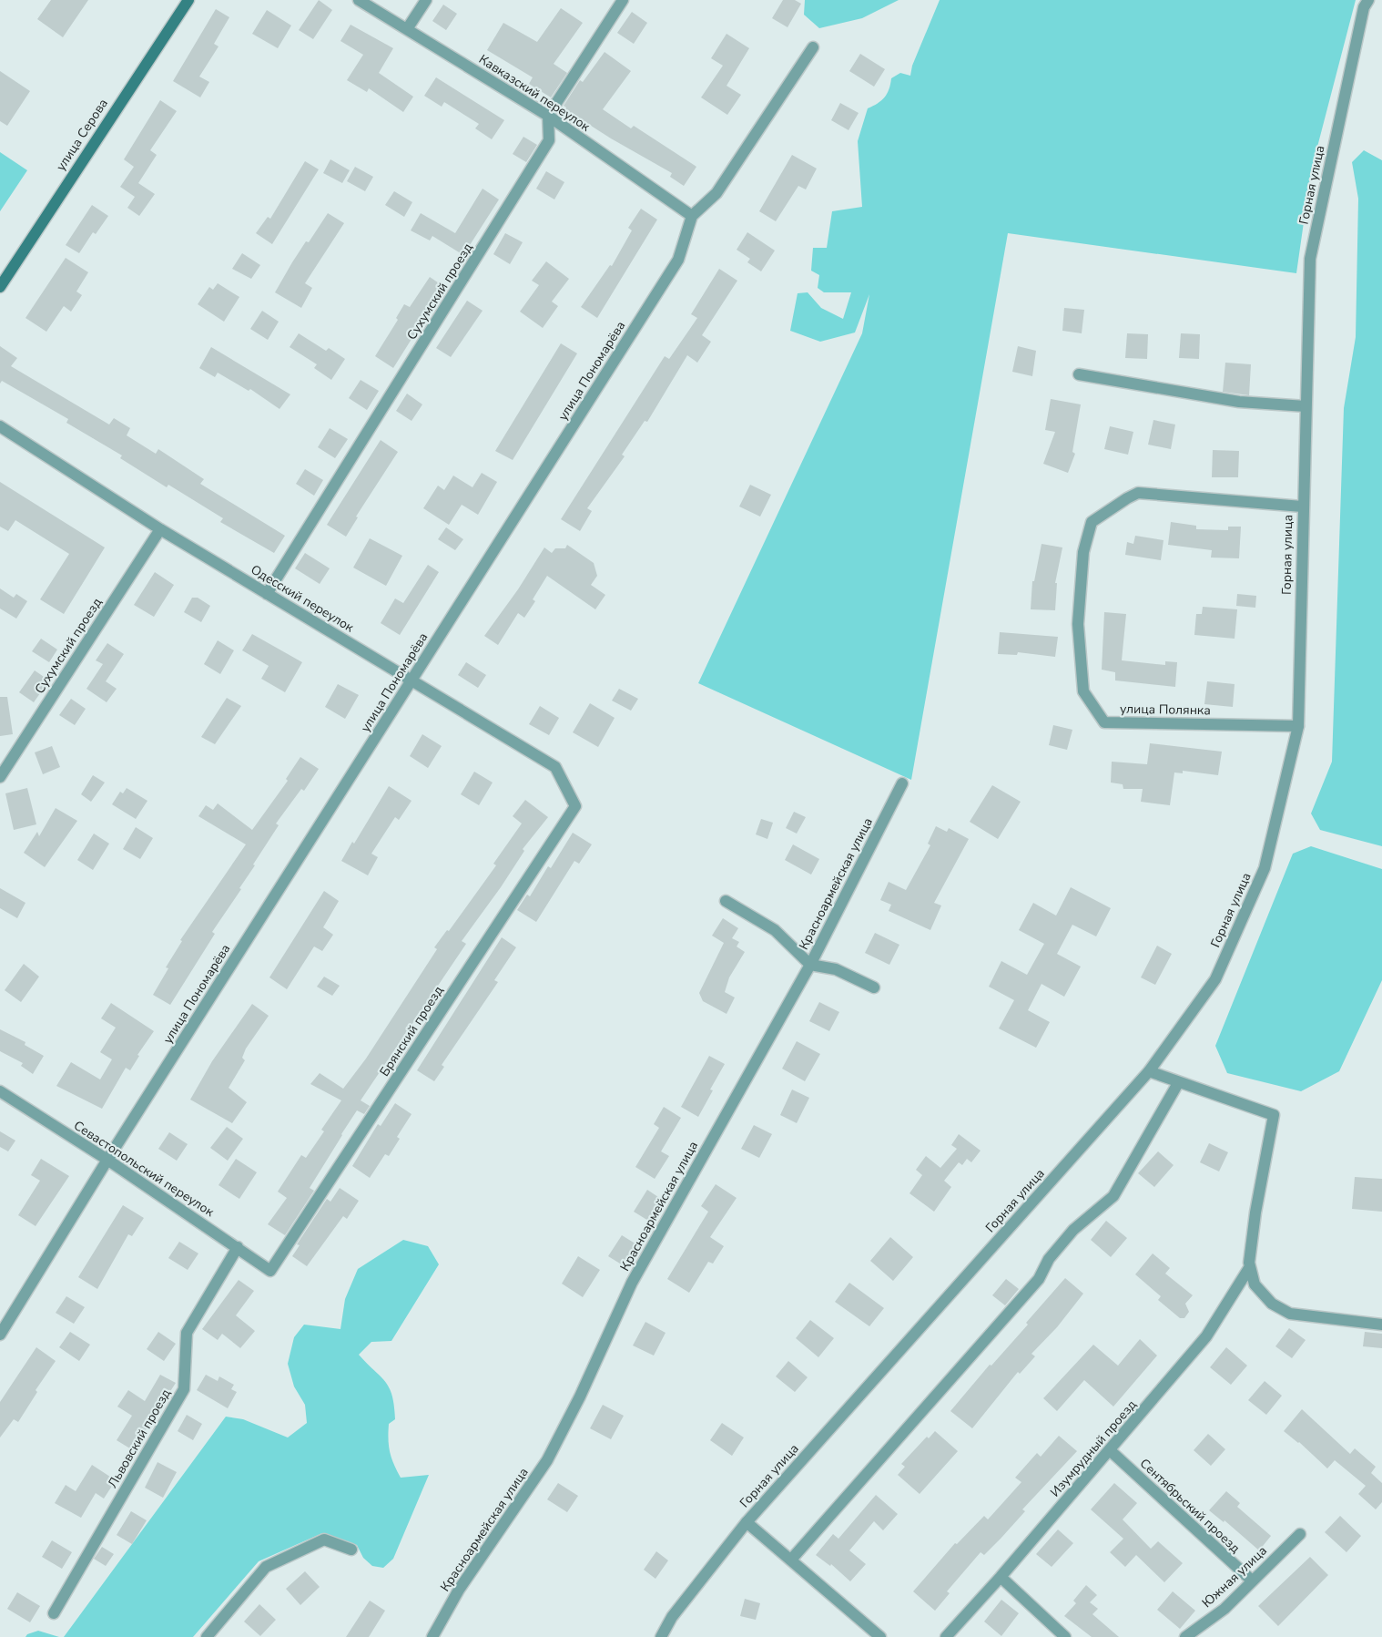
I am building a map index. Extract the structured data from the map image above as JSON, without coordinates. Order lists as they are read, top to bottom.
{
  "streets": {
    "main road": ["улица Серова"],
    "street": [
      "Кавказский переулок",
      "Горная улица",
      "Сухумский проезд",
      "улица Пономарёва",
      "Одесский переулок",
      "улица Полянка",
      "Красноармейская улица",
      "Брянский проезд",
      "Севастопольский переулок",
      "Львовский проезд",
      "Изумрудный проезд",
      "Сентябрьский проезд",
      "Южная улица"
    ]
  },
  "crossings": [
    ["Кавказский переулок", "Сухумский проезд"],
    ["Кавказский переулок", "улица Пономарёва"],
    ["Горная улица", "улица Полянка"],
    ["Сухумский проезд", "Одесский переулок"],
    ["улица Пономарёва", "Одесский переулок"],
    ["улица Пономарёва", "Севастопольский переулок"],
    ["Одесский переулок", "Брянский проезд"],
    ["Брянский проезд", "Севастопольский переулок"],
    ["Севастопольский переулок", "Львовский проезд"],
    ["Изумрудный проезд", "Сентябрьский проезд"],
    ["Сентябрьский проезд", "Южная улица"]
  ]
}
